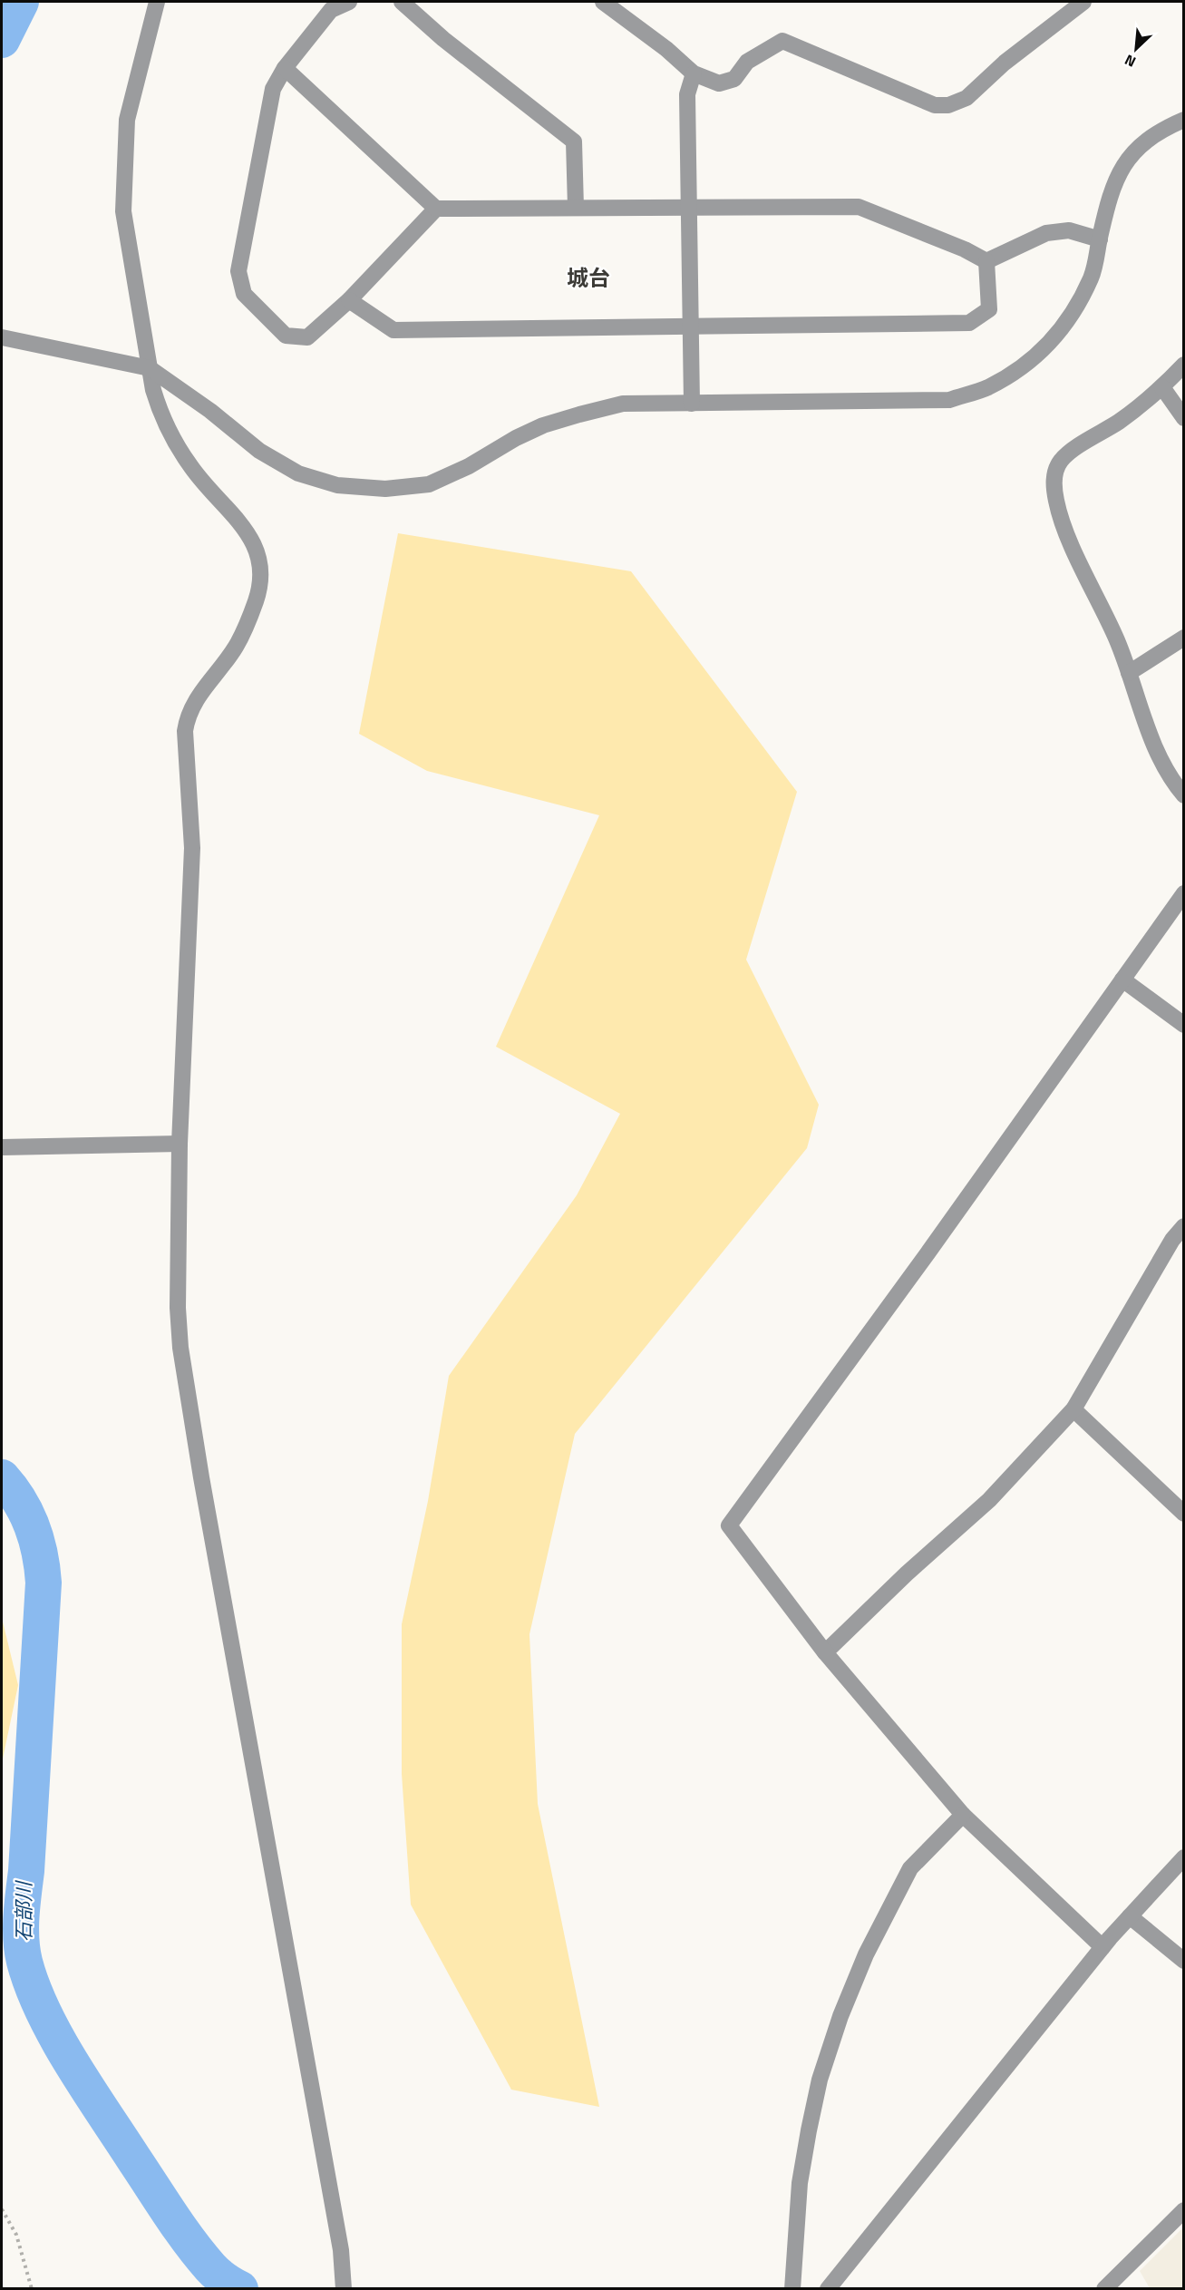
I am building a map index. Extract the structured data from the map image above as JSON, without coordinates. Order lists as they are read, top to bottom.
{
  "districts": ["城台"],
  "water": ["石部川"],
  "north": "bottom left"
}
